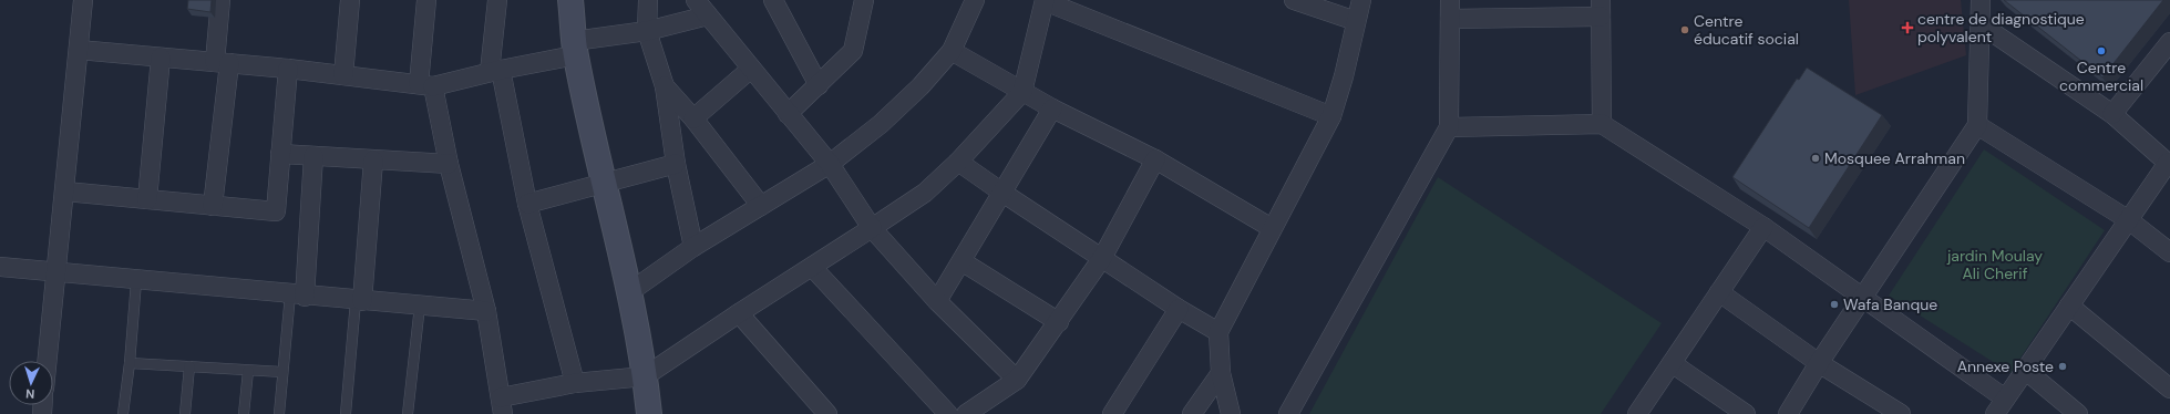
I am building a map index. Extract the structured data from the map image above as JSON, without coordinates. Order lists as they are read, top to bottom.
{
  "parks": ["jardin Moulay Ali Cherif"],
  "places": {
    "health": ["centre de diagnostique polyvalent"],
    "other": [
      "Centre éducatif social",
      "Centre commercial",
      "Mosquee Arrahman",
      "Wafa Banque",
      "Annexe Poste"
    ]
  },
  "north": "bottom"
}
